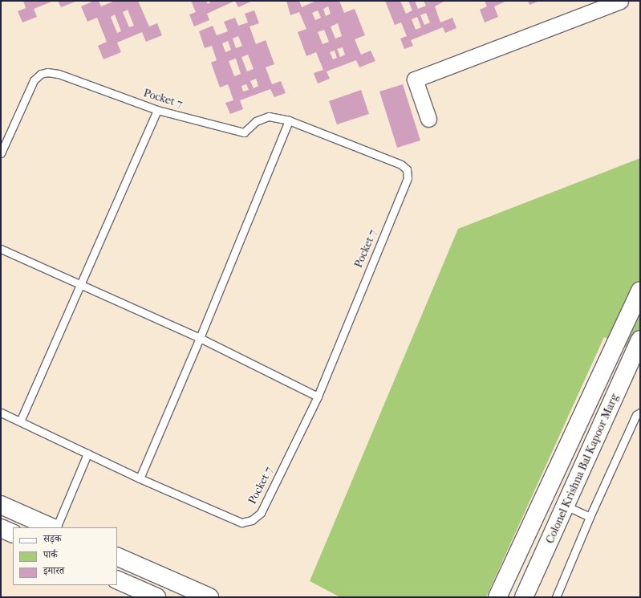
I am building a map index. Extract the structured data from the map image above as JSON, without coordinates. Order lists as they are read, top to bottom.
{
  "streets": {
    "street": ["Colonel Krishna Bal Kapoor Marg"],
    "lane": ["Pocket 7"]
  },
  "legend": ["सड़क", "पार्क", "इमारत"]
}
